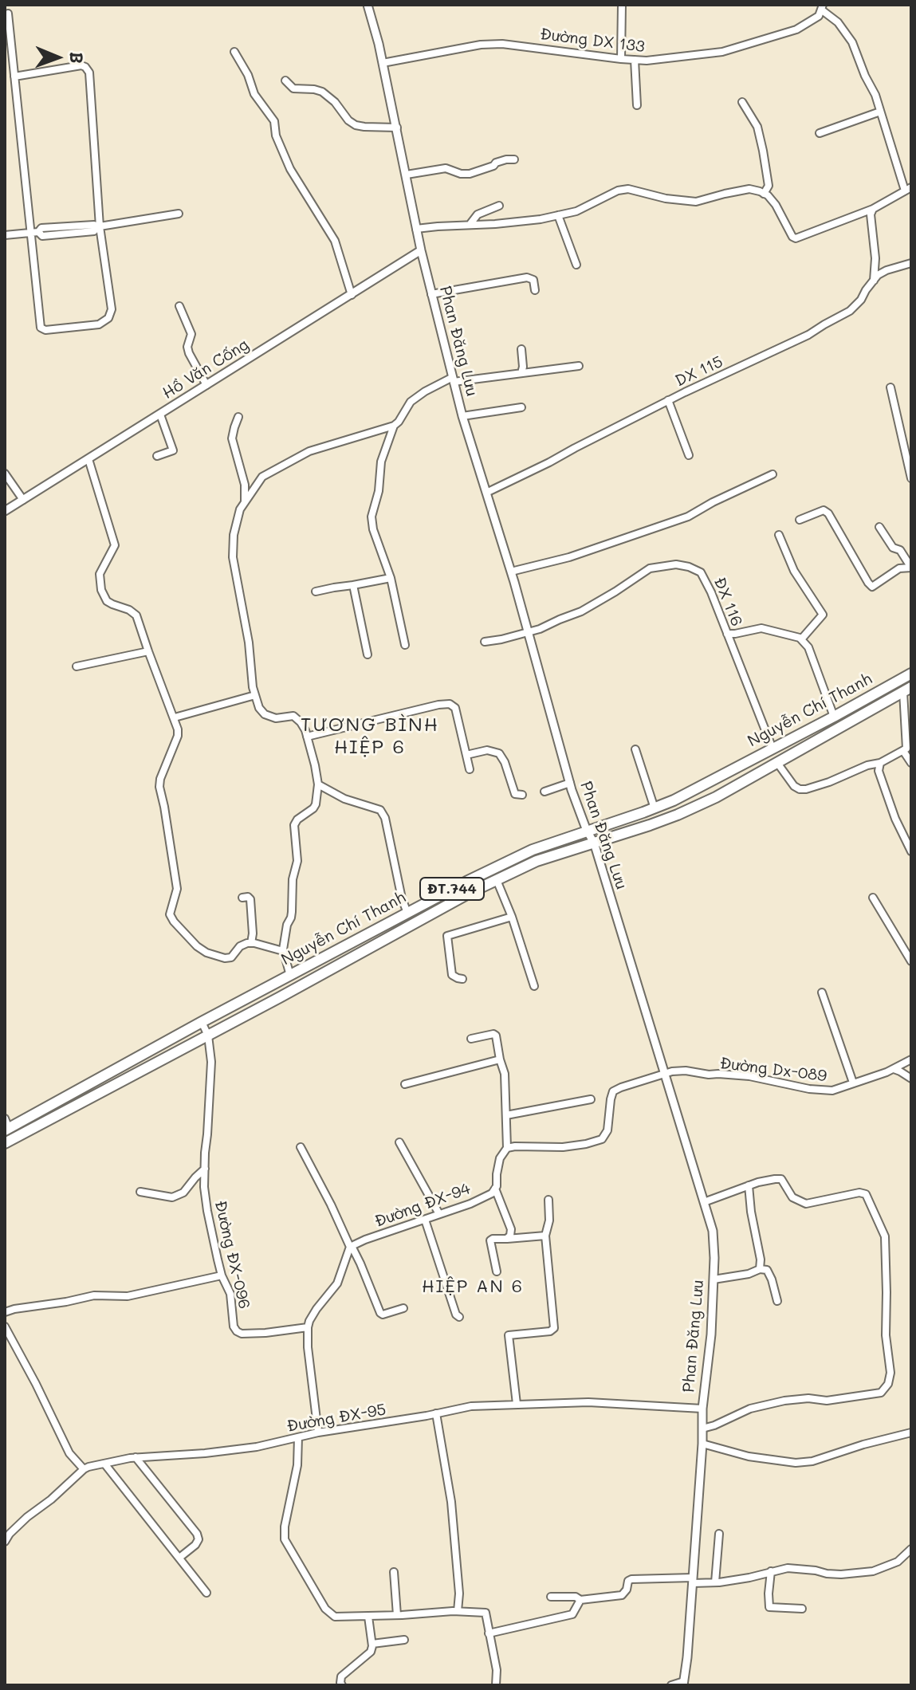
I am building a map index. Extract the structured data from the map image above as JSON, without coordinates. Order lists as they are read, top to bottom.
{
  "streets": {
    "main road": ["Nguyễn Chí Thanh", "ĐT.744"],
    "street": [
      "Đường DX 133",
      "Phan Đăng Lưu",
      "Hồ Văn Cống",
      "DX 115",
      "ĐX 116",
      "Đường Dx-089",
      "Đường ĐX-94",
      "Đường ĐX-096",
      "Đường ĐX-95"
    ]
  },
  "crossings": [
    ["Đường DX 133", "Phan Đăng Lưu"],
    ["Phan Đăng Lưu", "Hồ Văn Cống"],
    ["Phan Đăng Lưu", "DX 115"],
    ["Phan Đăng Lưu", "ĐX 116"],
    ["Phan Đăng Lưu", "Nguyễn Chí Thanh"],
    ["Phan Đăng Lưu", "Đường Dx-089"],
    ["Phan Đăng Lưu", "Đường ĐX-95"],
    ["ĐX 116", "Nguyễn Chí Thanh"],
    ["Nguyễn Chí Thanh", "Đường ĐX-096"]
  ],
  "districts": ["TƯƠNG BÌNH HIỆP 6", "HIỆP AN 6"],
  "north": "right"
}
